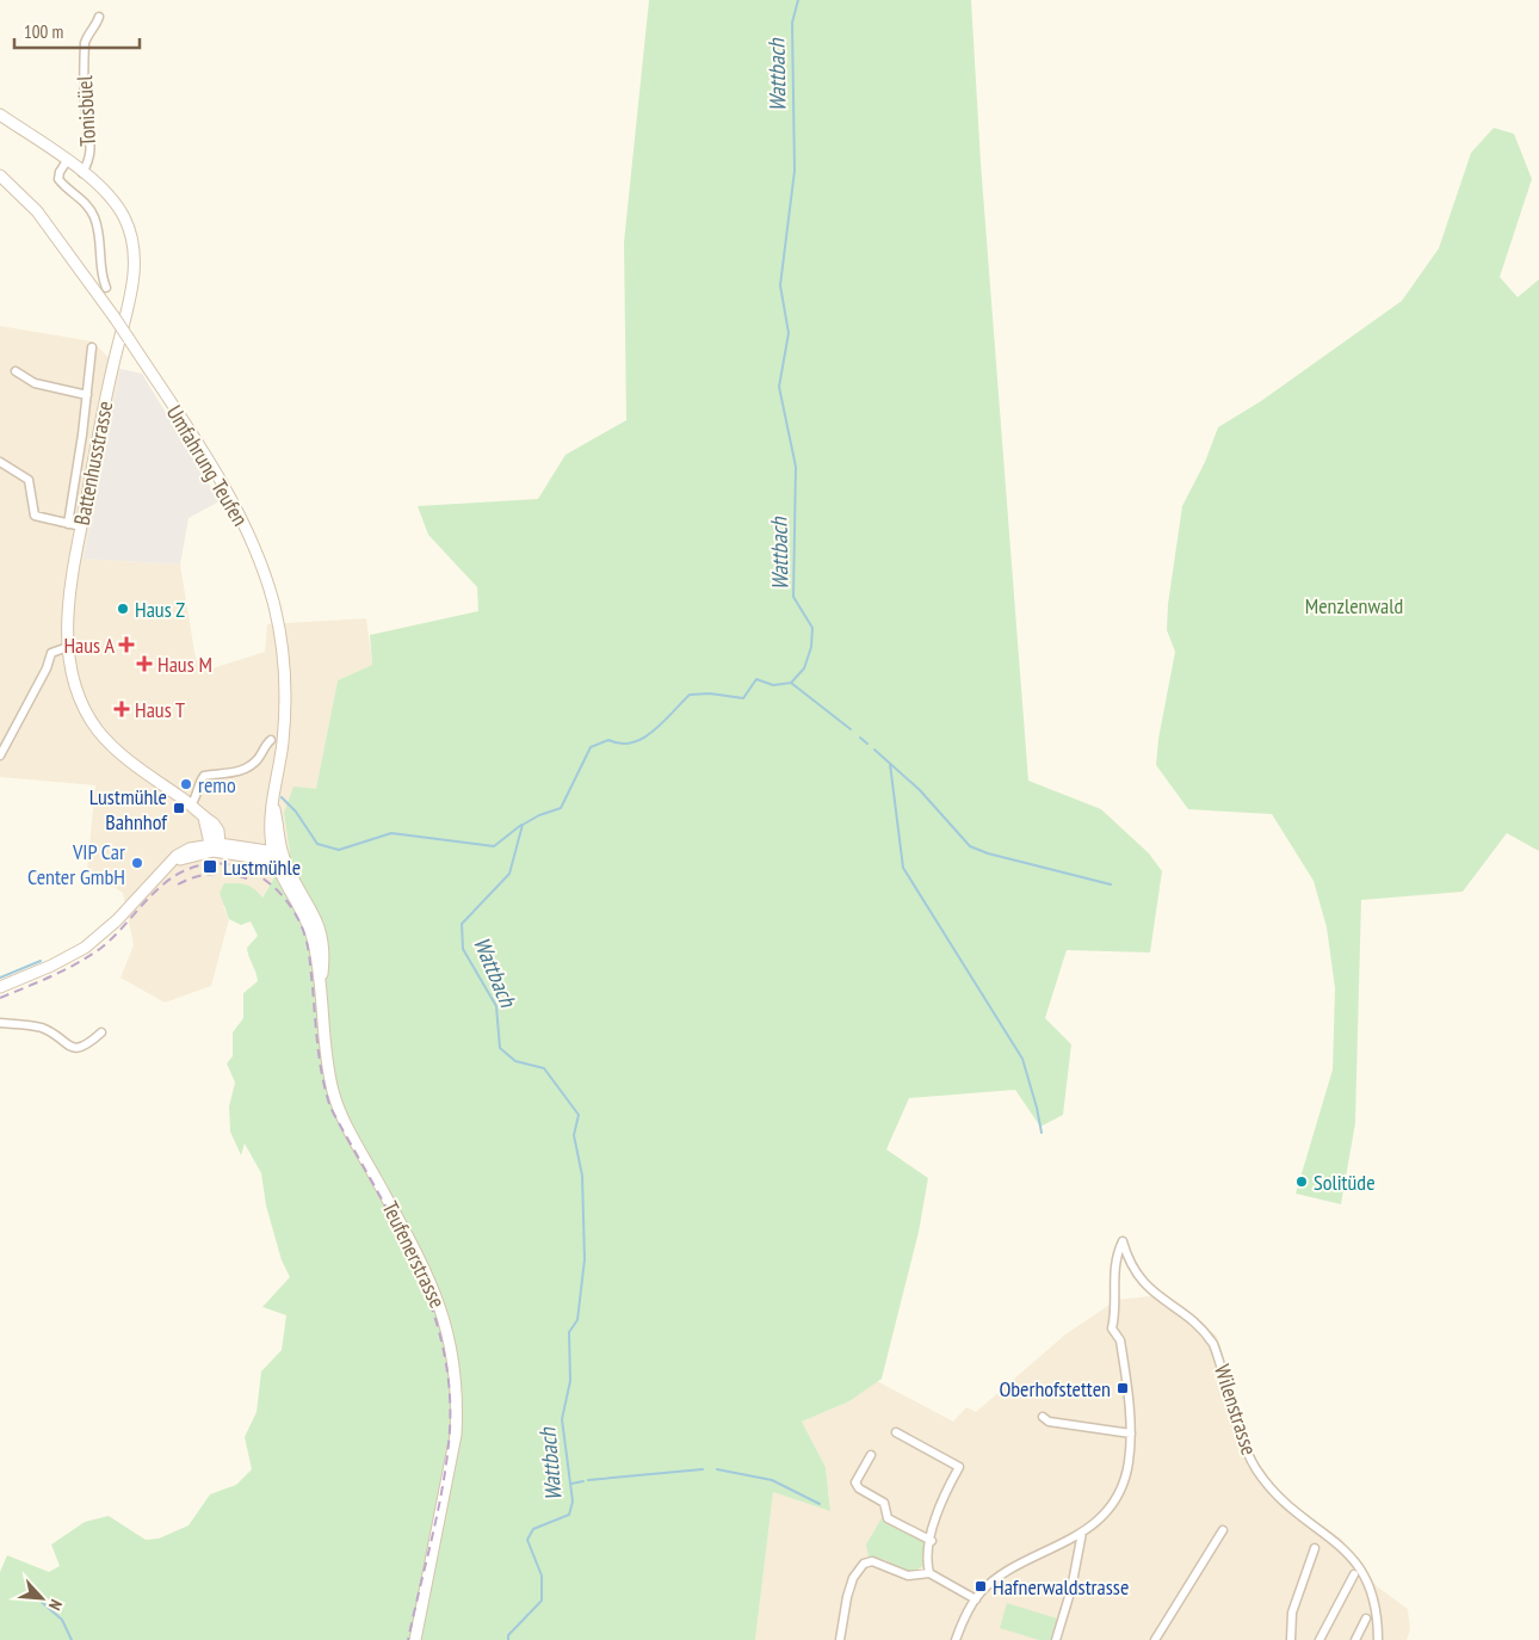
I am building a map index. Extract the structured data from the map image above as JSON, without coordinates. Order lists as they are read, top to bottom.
{
  "streets": {
    "main road": ["Battenhusstrasse", "Umfahrung Teufen", "Teufenerstrasse"],
    "street": ["Tonisbüel", "Wilenstrasse"]
  },
  "crossings": [
    ["Tonisbüel", "Battenhusstrasse"],
    ["Umfahrung Teufen", "Teufenerstrasse"]
  ],
  "water": ["Wattbach"],
  "parks": ["Menzlenwald"],
  "places": {
    "other": [
      "Haus Z",
      "remo",
      "VIP Car Center GmbH",
      "Solitüde"
    ],
    "health": ["Haus A", "Haus M", "Haus T"],
    "transit": [
      "Lustmühle Bahnhof",
      "Lustmühle",
      "Oberhofstetten",
      "Hafnerwaldstrasse"
    ]
  },
  "scale_bar": "100 m",
  "north": "bottom right"
}
